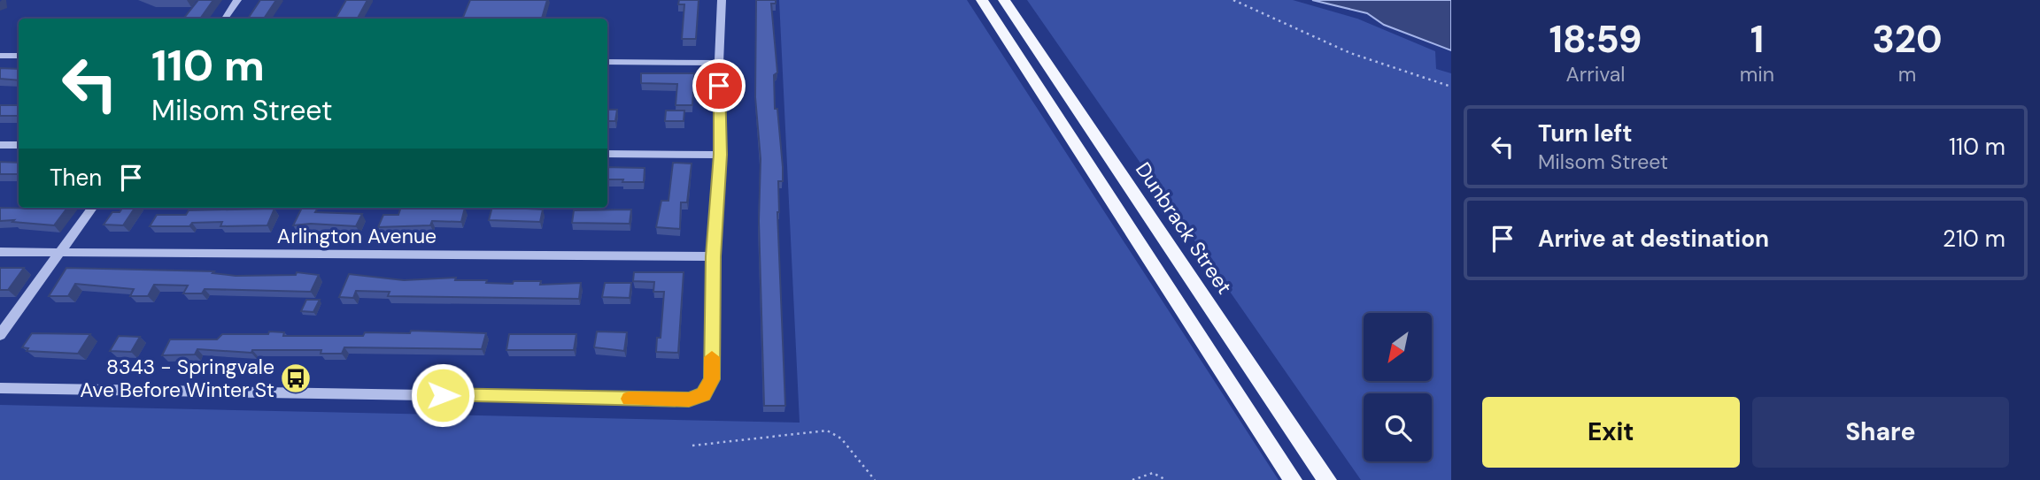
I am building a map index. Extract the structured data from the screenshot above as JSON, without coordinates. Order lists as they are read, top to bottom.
{
  "streets": {
    "main road": ["Dunbrack Street"],
    "street": ["Arlington Avenue"]
  },
  "places": {
    "bus stop": ["8343 - Springvale Ave Before Winter St"]
  },
  "north": "bottom left",
  "page": {
    "eta": [
      "18:59",
      "Arrival",
      "1",
      "min",
      "320",
      "m"
    ],
    "turn": ["110 m", "Milsom Street"],
    "list": [
      {
        "name": "Turn left",
        "note": "Milsom Street",
        "value": "110 m"
      },
      {
        "name": "Arrive at destination",
        "value": "210 m"
      }
    ],
    "then": "Then",
    "buttons": ["Exit", "Share"]
  }
}
